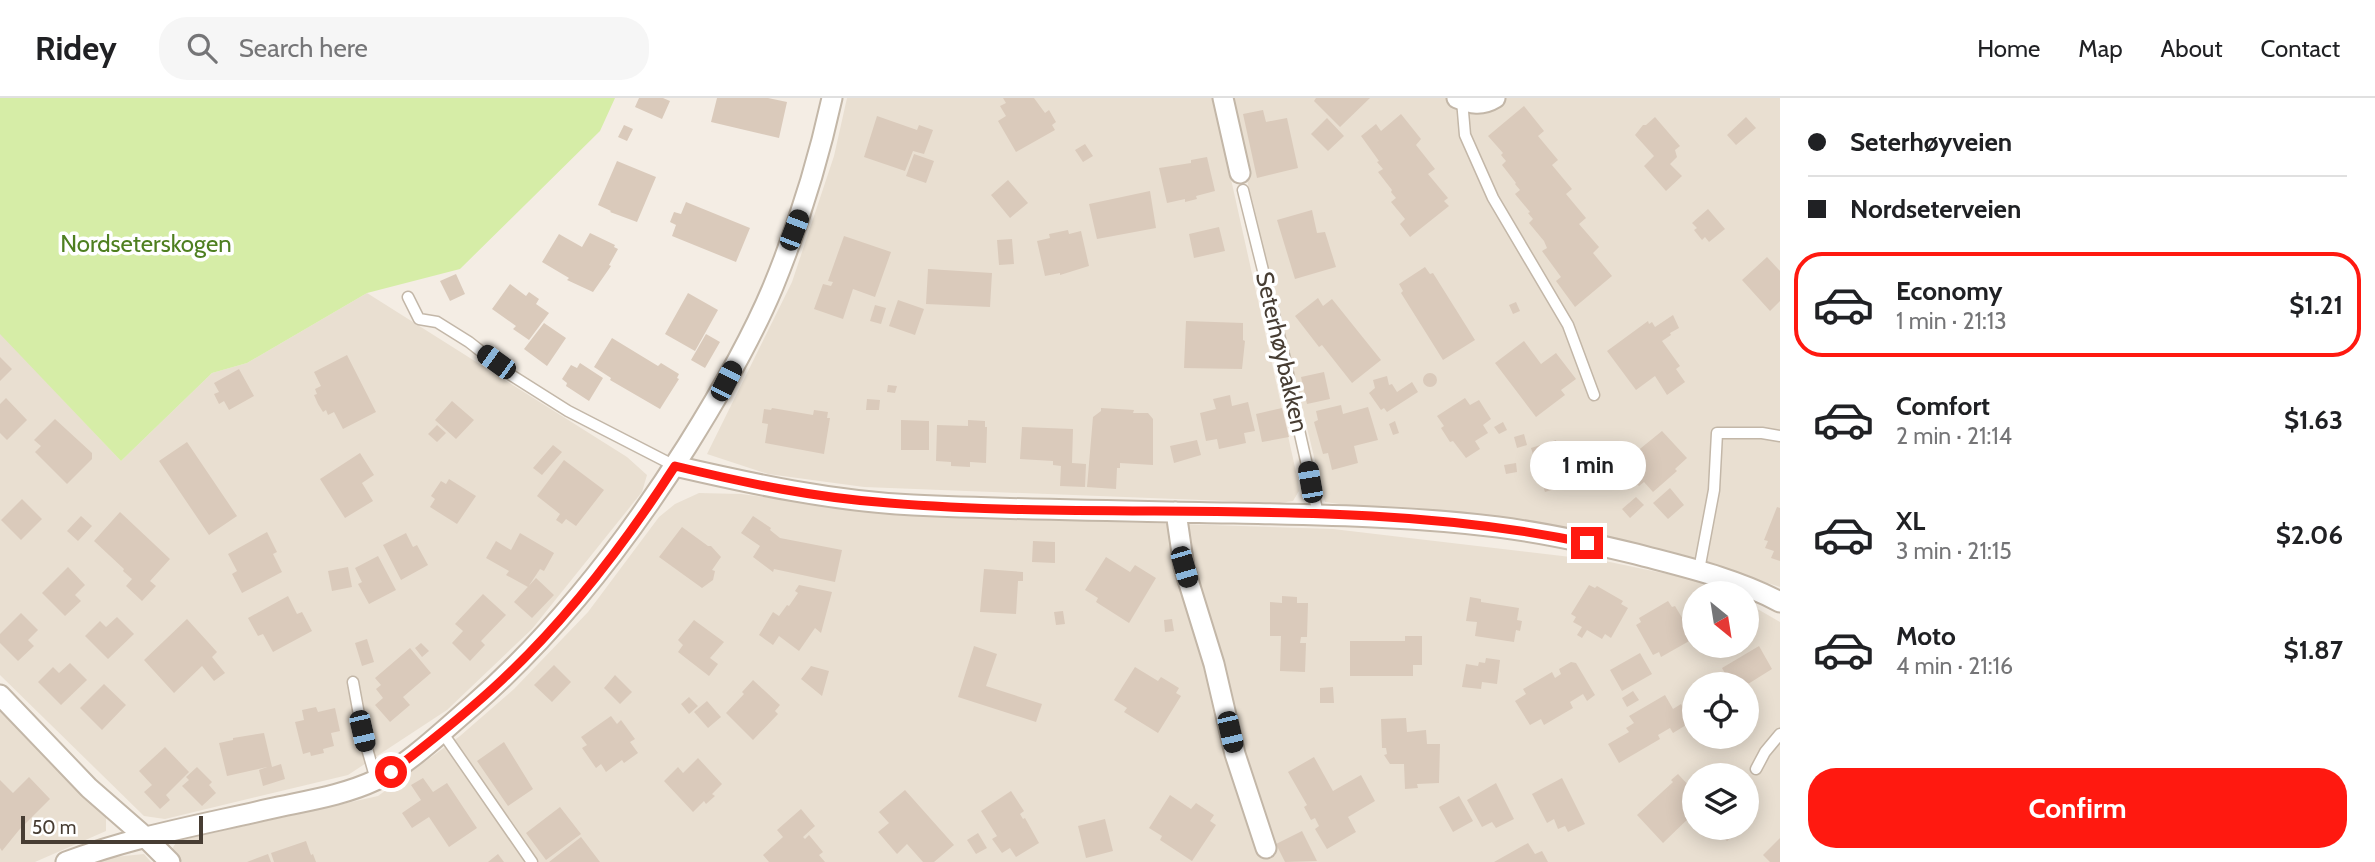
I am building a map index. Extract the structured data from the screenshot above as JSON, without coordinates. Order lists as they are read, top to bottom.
{
  "streets": {
    "street": ["Seterhøybakken"]
  },
  "parks": ["Nordseterskogen"],
  "scale_bar": "50 m",
  "north": "bottom right",
  "page": {
    "header": "Ridey",
    "search": "Search here",
    "nav": [
      "Home",
      "Map",
      "About",
      "Contact"
    ],
    "banner": ["Seterhøyveien", "Nordseterveien"],
    "list": [
      {
        "name": "Economy",
        "note": "1 min · 21:13",
        "value": "$1.21"
      },
      {
        "name": "Comfort",
        "note": "2 min · 21:14",
        "value": "$1.63"
      },
      {
        "name": "XL",
        "note": "3 min · 21:15",
        "value": "$2.06"
      },
      {
        "name": "Moto",
        "note": "4 min · 21:16",
        "value": "$1.87"
      }
    ],
    "bubble": "1 min",
    "buttons": "Confirm",
    "scale": "50 m"
  }
}
